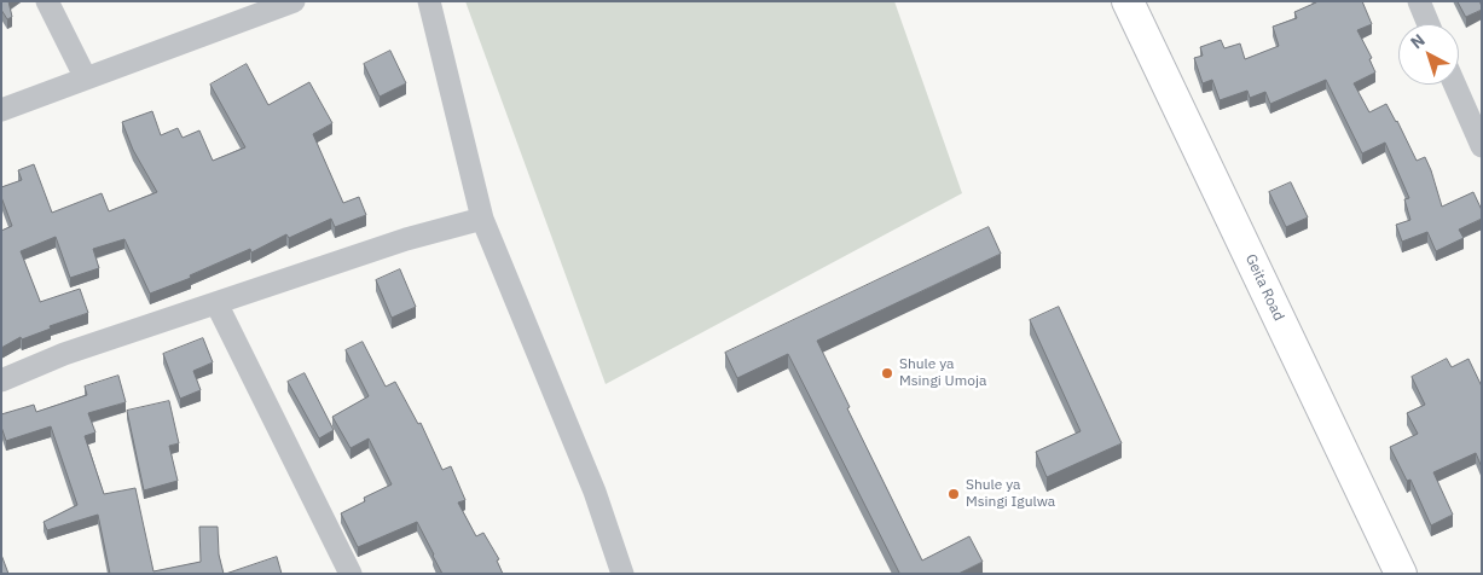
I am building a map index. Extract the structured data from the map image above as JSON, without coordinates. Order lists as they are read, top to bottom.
{
  "streets": {
    "main road": ["Geita Road"]
  },
  "places": ["Shule ya Msingi Umoja", "Shule ya Msingi Igulwa"],
  "north": "top left"
}
